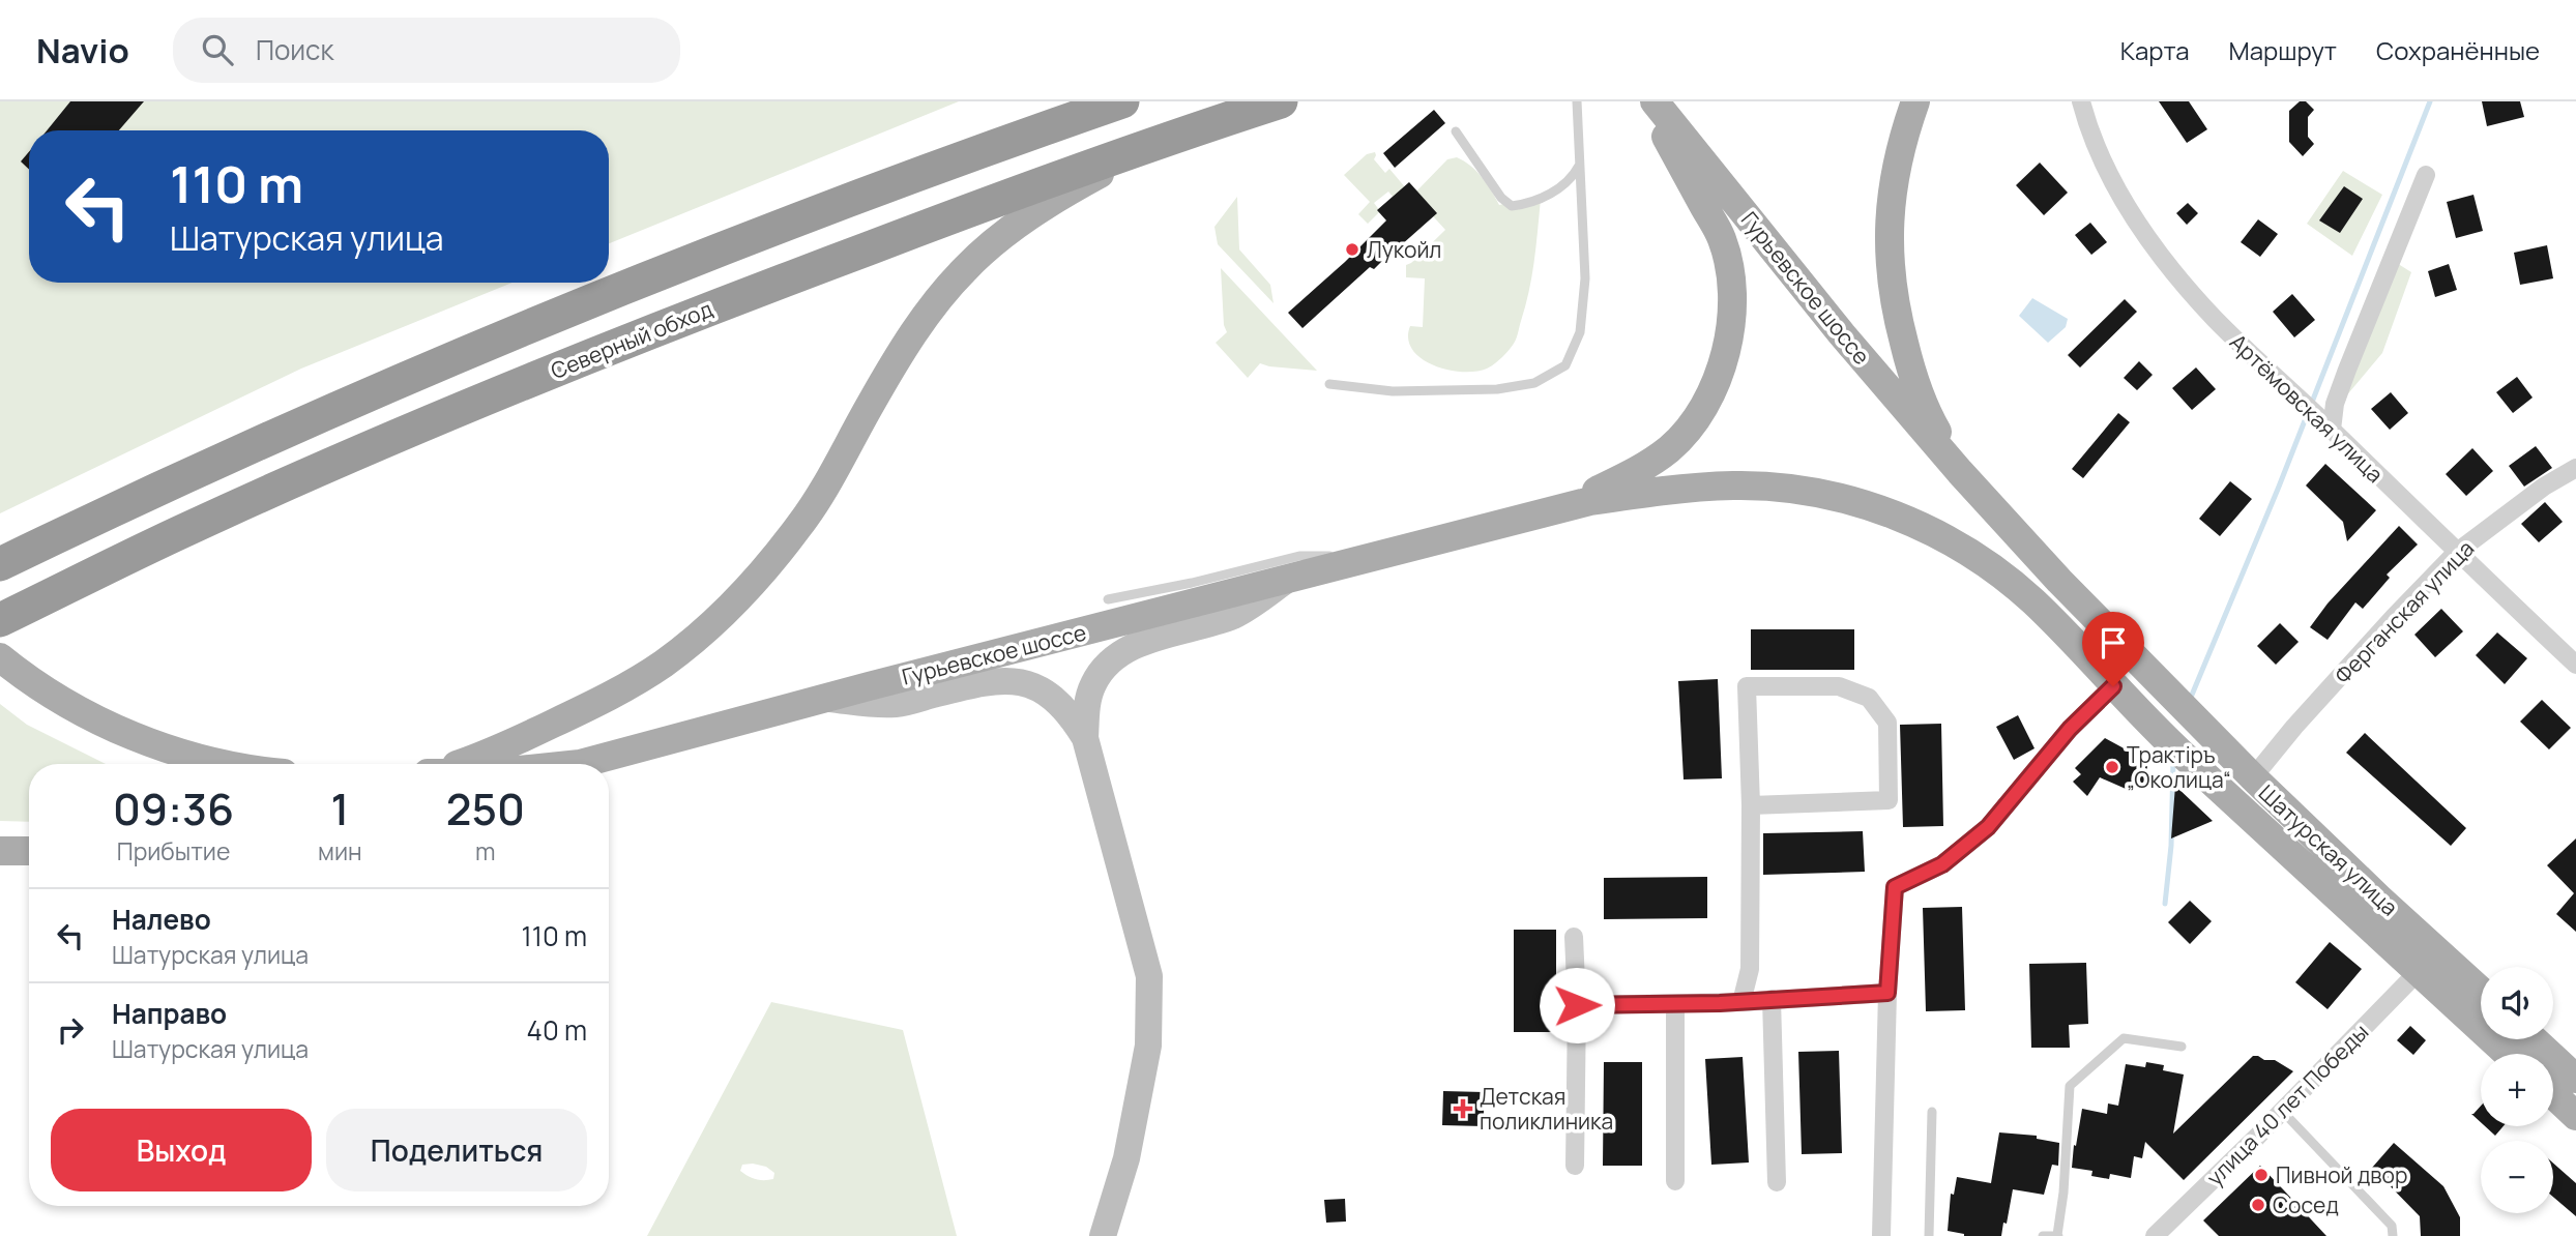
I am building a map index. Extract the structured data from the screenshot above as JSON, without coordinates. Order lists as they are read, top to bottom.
{
  "streets": {
    "highway": ["Северный обход"],
    "main road": ["Гурьевское шоссе", "Шатурская улица"],
    "street": ["Артёмовская улица", "Ферганская улица", "улица 40 лет Победы"]
  },
  "crossings": [
    ["Гурьевское шоссе", "Шатурская улица"],
    ["Артёмовская улица", "Ферганская улица"],
    ["Ферганская улица", "Шатурская улица"],
    ["Шатурская улица", "улица 40 лет Победы"]
  ],
  "places": {
    "other": [
      "Лукойл",
      "Трактiръ „Околица“",
      "Пивной двор",
      "Сосед"
    ],
    "health": ["Детская поликлиника"]
  },
  "page": {
    "header": "Navio",
    "search": "Поиск",
    "nav": ["Карта", "Маршрут", "Сохранённые"],
    "turn": ["110 m", "Шатурская улица"],
    "eta": [
      "09:36",
      "Прибытие",
      "1",
      "мин",
      "250",
      "m"
    ],
    "list": [
      {
        "name": "Налево",
        "note": "Шатурская улица",
        "value": "110 m"
      },
      {
        "name": "Направо",
        "note": "Шатурская улица",
        "value": "40 m"
      }
    ],
    "map_buttons": ["+", "−"],
    "buttons": ["Выход", "Поделиться"]
  }
}
